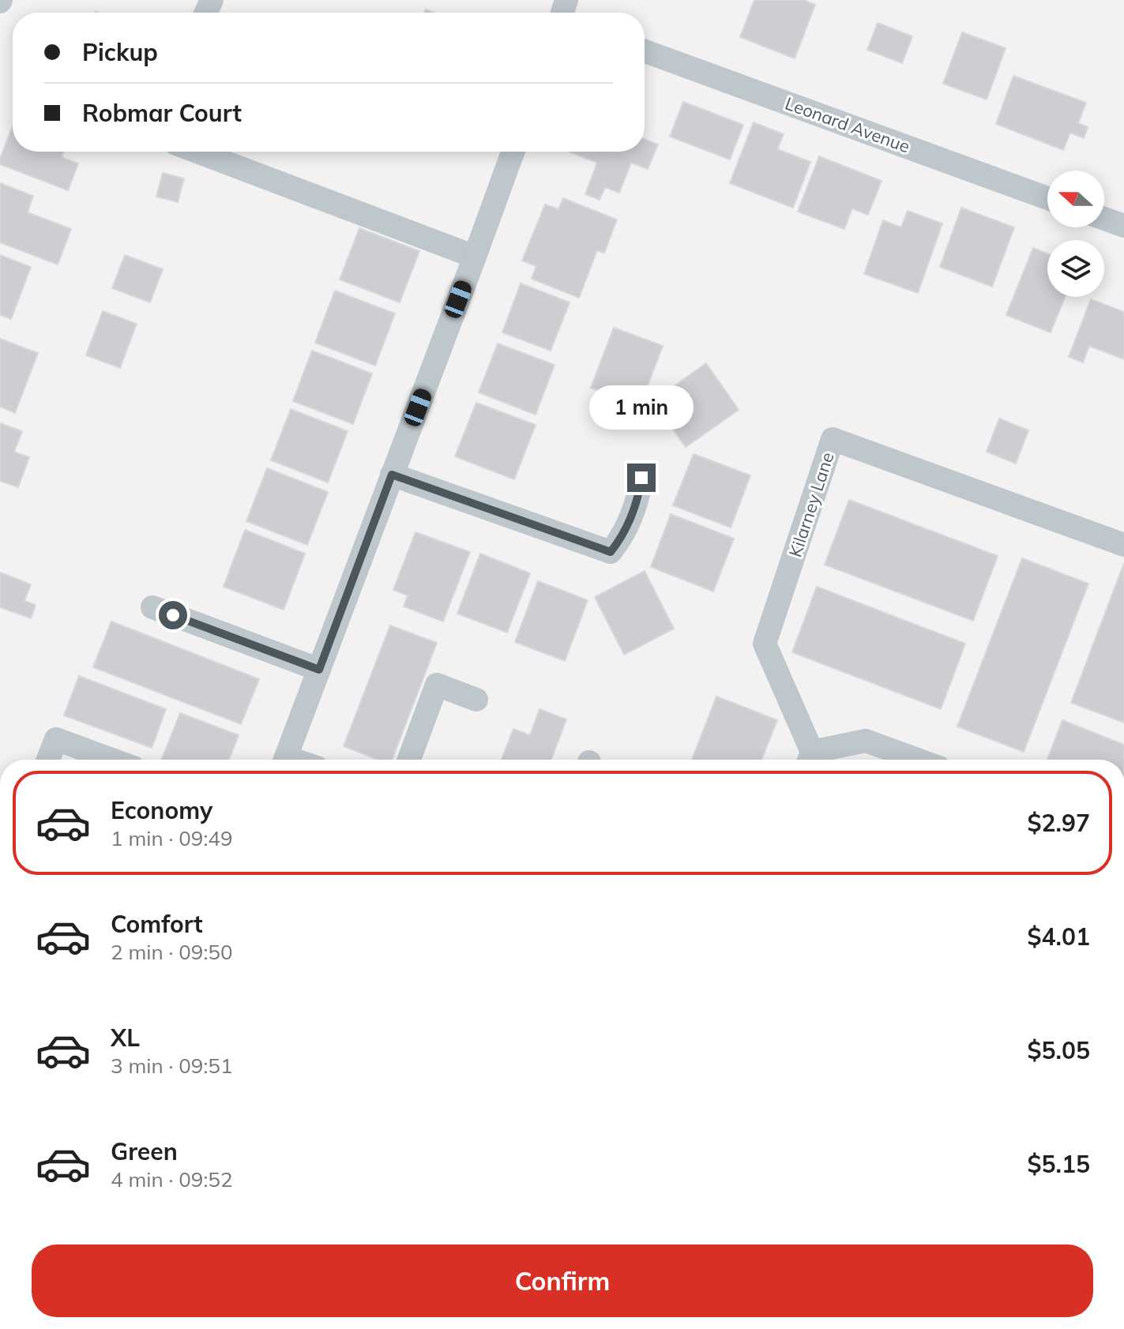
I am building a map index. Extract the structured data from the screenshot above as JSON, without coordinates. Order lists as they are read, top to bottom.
{
  "streets": {
    "street": ["Leonard Avenue", "Kilarney Lane"]
  },
  "north": "left",
  "page": {
    "banner": ["Pickup", "Robmar Court"],
    "bubble": "1 min",
    "list": [
      {
        "name": "Economy",
        "note": "1 min · 09:49",
        "value": "$2.97"
      },
      {
        "name": "Comfort",
        "note": "2 min · 09:50",
        "value": "$4.01"
      },
      {
        "name": "XL",
        "note": "3 min · 09:51",
        "value": "$5.05"
      },
      {
        "name": "Green",
        "note": "4 min · 09:52",
        "value": "$5.15"
      }
    ],
    "buttons": "Confirm"
  }
}
